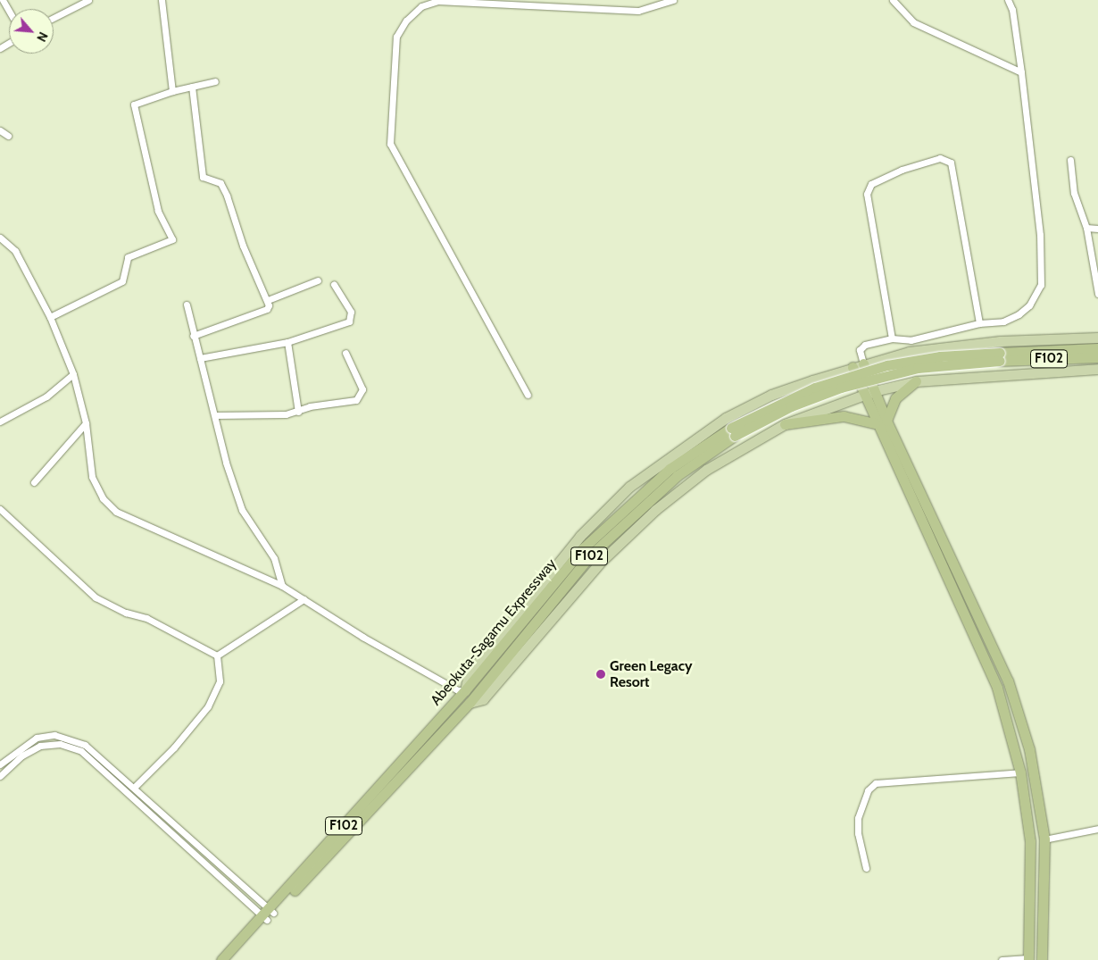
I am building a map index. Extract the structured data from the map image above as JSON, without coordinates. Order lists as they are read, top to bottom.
{
  "streets": {
    "highway": ["F102", "Abeokuta-Sagamu Expressway"]
  },
  "places": ["Green Legacy Resort"],
  "north": "bottom right"
}
